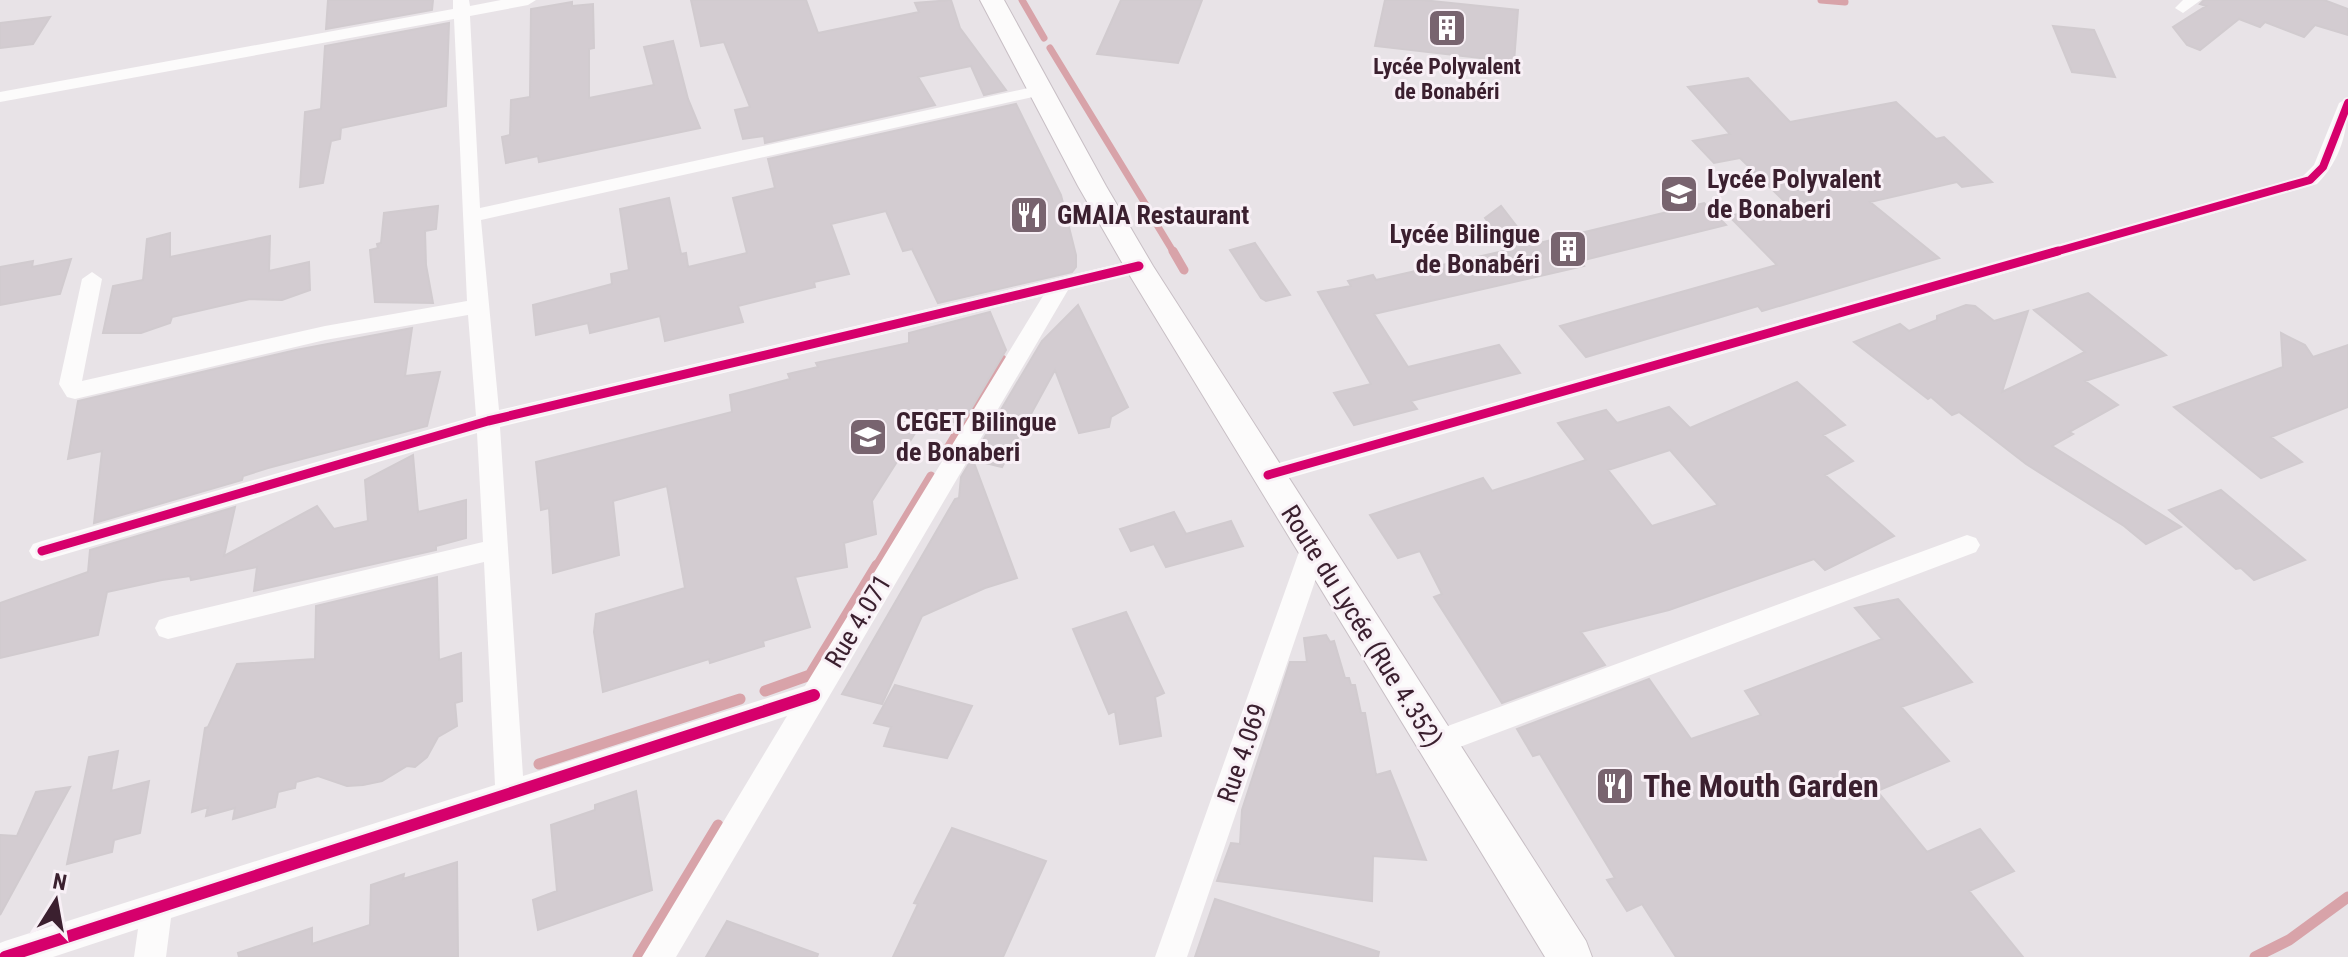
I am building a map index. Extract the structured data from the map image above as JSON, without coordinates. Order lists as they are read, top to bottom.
{
  "streets": {
    "main road": ["Route du Lycée (Rue 4.352)"],
    "street": ["Rue 4.071", "Rue 4.069"]
  },
  "crossings": [
    ["Route du Lycée (Rue 4.352)", "Rue 4.069"]
  ],
  "places": {
    "building": ["Lycée Polyvalent de Bonabéri", "Lycée Bilingue de Bonabéri"],
    "school or university": ["Lycée Polyvalent de Bonaberi", "CEGET Bilingue de Bonaberi"],
    "restaurant": ["GMAIA Restaurant", "The Mouth Garden"]
  },
  "north": "top"
}
